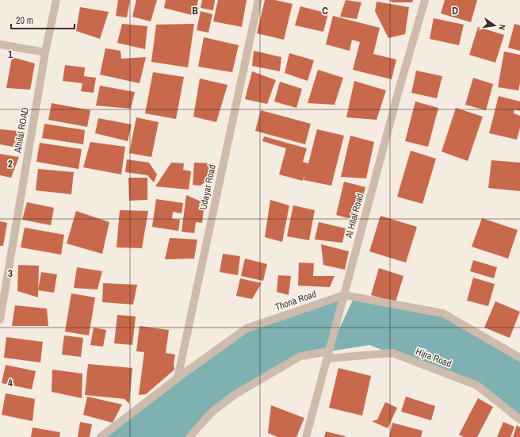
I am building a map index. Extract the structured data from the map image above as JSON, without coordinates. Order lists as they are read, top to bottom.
{
  "streets": {
    "street": [
      "Alhilal ROAD",
      "Udayar Road",
      "Al Hilal Road",
      "Thona Road",
      "Hijra Road"
    ]
  },
  "crossings": [
    ["Udayar Road", "Thona Road"],
    ["Al Hilal Road", "Thona Road"],
    ["Al Hilal Road", "Hijra Road"]
  ],
  "scale_bar": "20 m",
  "north": "right",
  "grid": {
    "columns": ["B", "C", "D"],
    "rows": [
      "1",
      "2",
      "3",
      "4"
    ]
  }
}
